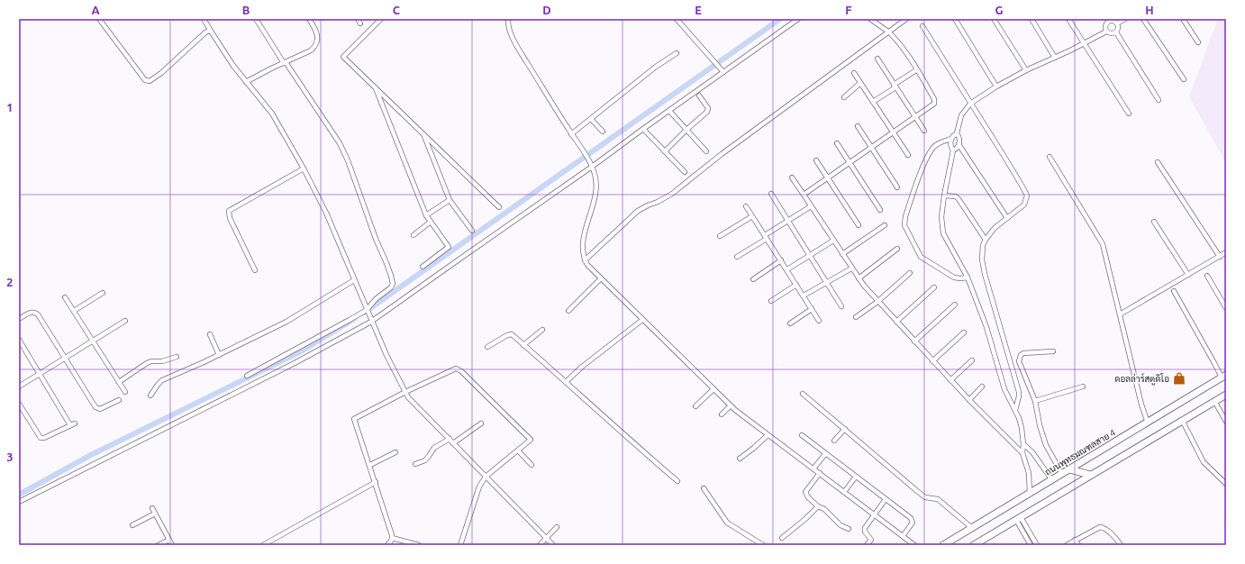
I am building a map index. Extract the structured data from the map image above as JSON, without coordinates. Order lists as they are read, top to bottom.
{
  "streets": {
    "main road": ["ถนนพุทธมณฑลสาย 4"]
  },
  "places": {
    "shop": ["ดอลล่าร์สตูดิโอ"]
  },
  "grid": {
    "columns": [
      "A",
      "B",
      "C",
      "D",
      "E",
      "F",
      "G",
      "H"
    ],
    "rows": ["1", "2", "3"]
  }
}
